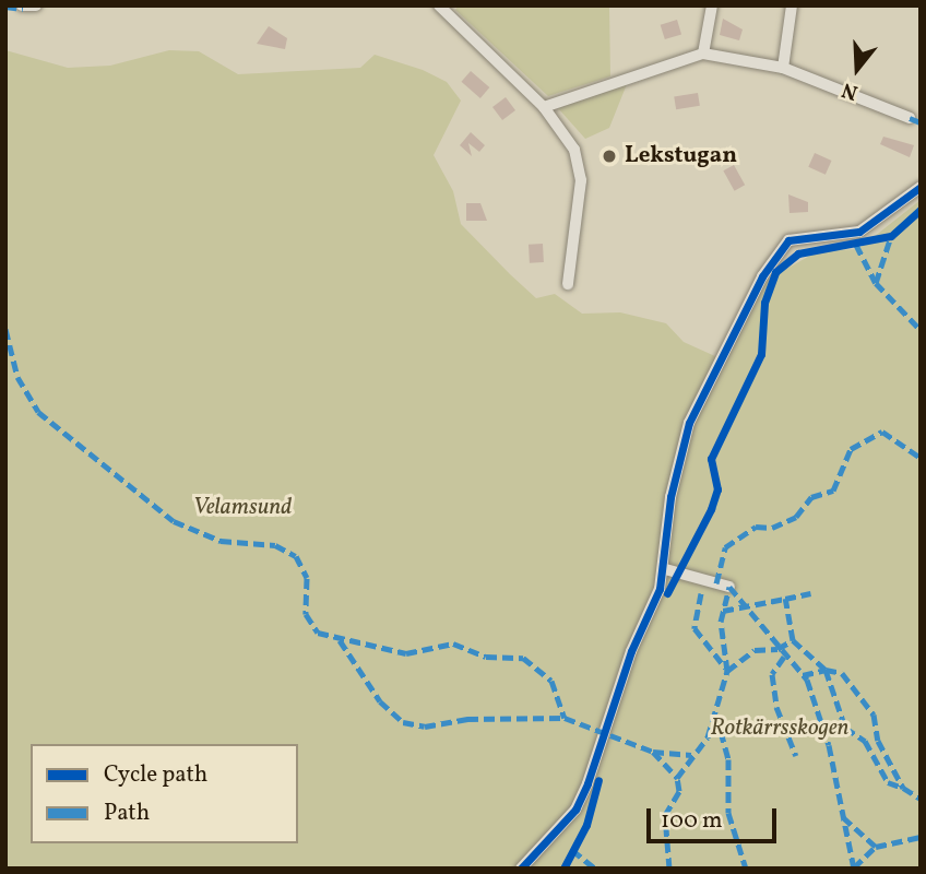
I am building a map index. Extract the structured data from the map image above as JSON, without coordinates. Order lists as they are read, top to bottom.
{
  "parks": ["Velamsund", "Rotkärrsskogen"],
  "places": ["Lekstugan"],
  "legend": ["Cycle path", "Path"],
  "scale_bar": "100 m",
  "north": "bottom"
}
